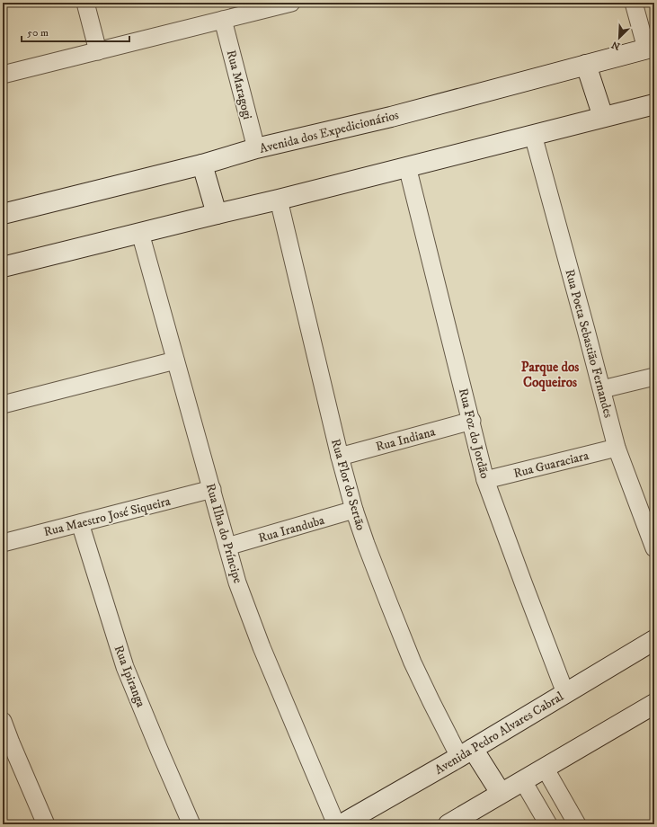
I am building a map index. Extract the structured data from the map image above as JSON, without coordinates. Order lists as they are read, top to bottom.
{
  "streets": {
    "street": [
      "Rua Maragogi",
      "Avenida dos Expedicionários",
      "Rua Poeta Sebastião Fernandes",
      "Rua Foz do Jordão",
      "Rua Indiana",
      "Rua Guaraciara",
      "Rua Flor do Sertão",
      "Rua Maestro José Siqueira",
      "Rua Iranduba",
      "Rua Ilha do Príncipe",
      "Rua Ipiranga",
      "Avenida Pedro Alvares Cabral"
    ]
  },
  "crossings": [
    ["Rua Maragogi", "Avenida dos Expedicionários"],
    ["Rua Poeta Sebastião Fernandes", "Rua Guaraciara"],
    ["Rua Foz do Jordão", "Rua Indiana"],
    ["Rua Foz do Jordão", "Rua Guaraciara"],
    ["Rua Foz do Jordão", "Avenida Pedro Alvares Cabral"],
    ["Rua Indiana", "Rua Flor do Sertão"],
    ["Rua Flor do Sertão", "Rua Iranduba"],
    ["Rua Flor do Sertão", "Avenida Pedro Alvares Cabral"],
    ["Rua Maestro José Siqueira", "Rua Ilha do Príncipe"],
    ["Rua Maestro José Siqueira", "Rua Ipiranga"],
    ["Rua Iranduba", "Rua Ilha do Príncipe"]
  ],
  "districts": ["Parque dos Coqueiros"],
  "scale_bar": "50 m",
  "north": "bottom left"
}
